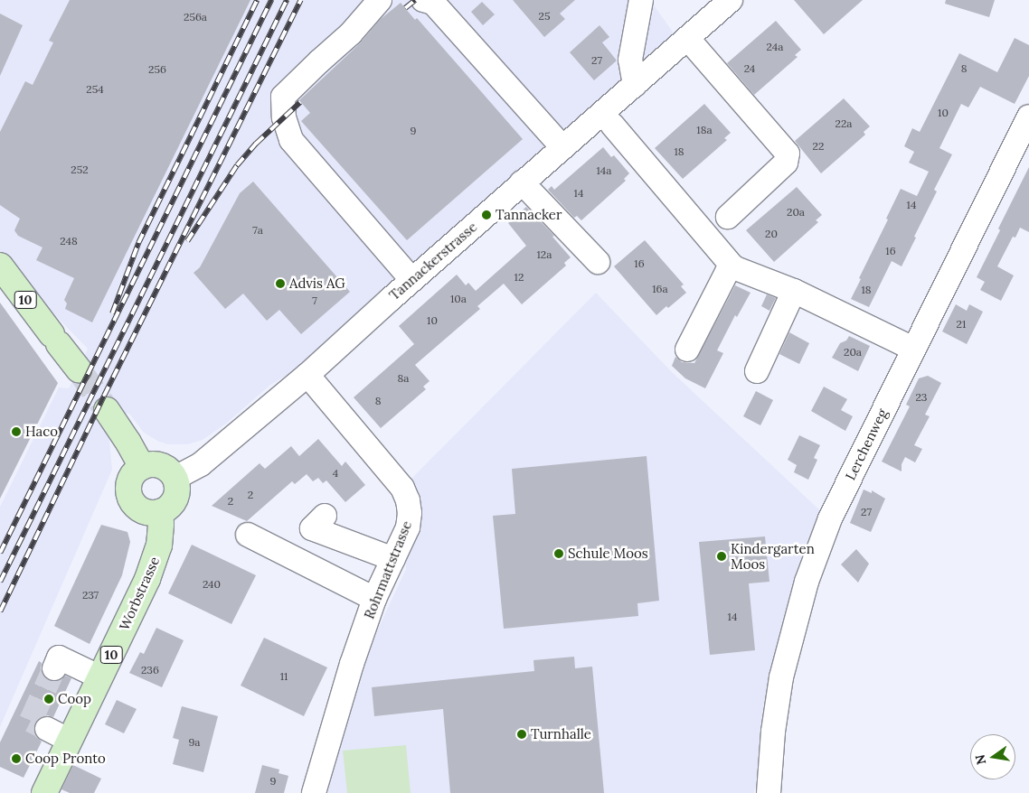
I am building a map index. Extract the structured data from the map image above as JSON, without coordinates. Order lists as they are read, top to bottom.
{
  "streets": {
    "main road": ["10", "Worbstrasse"],
    "street": ["Tannackerstrasse", "Lerchenweg", "Rohrmattstrasse"]
  },
  "crossings": [
    ["Tannackerstrasse", "Rohrmattstrasse"],
    ["Tannackerstrasse", "Worbstrasse"]
  ],
  "places": [
    "Tannacker",
    "Advis AG",
    "Haco",
    "Schule Moos",
    "Kindergarten Moos",
    "Coop",
    "Turnhalle",
    "Coop Pronto"
  ],
  "house_numbers": [
    "25",
    "256a",
    "24a",
    "27",
    "24",
    "8",
    "256",
    "254",
    "10",
    "22a",
    "18a",
    "9",
    "22",
    "18",
    "252",
    "14a",
    "14",
    "14",
    "20a",
    "7a",
    "20",
    "248",
    "16",
    "12a",
    "16",
    "12",
    "16a",
    "18",
    "10a",
    "7",
    "10",
    "21",
    "20a",
    "8a",
    "23",
    "8",
    "4",
    "2",
    "2",
    "27",
    "240",
    "237",
    "14",
    "236",
    "11",
    "9a",
    "9"
  ],
  "north": "left"
}
